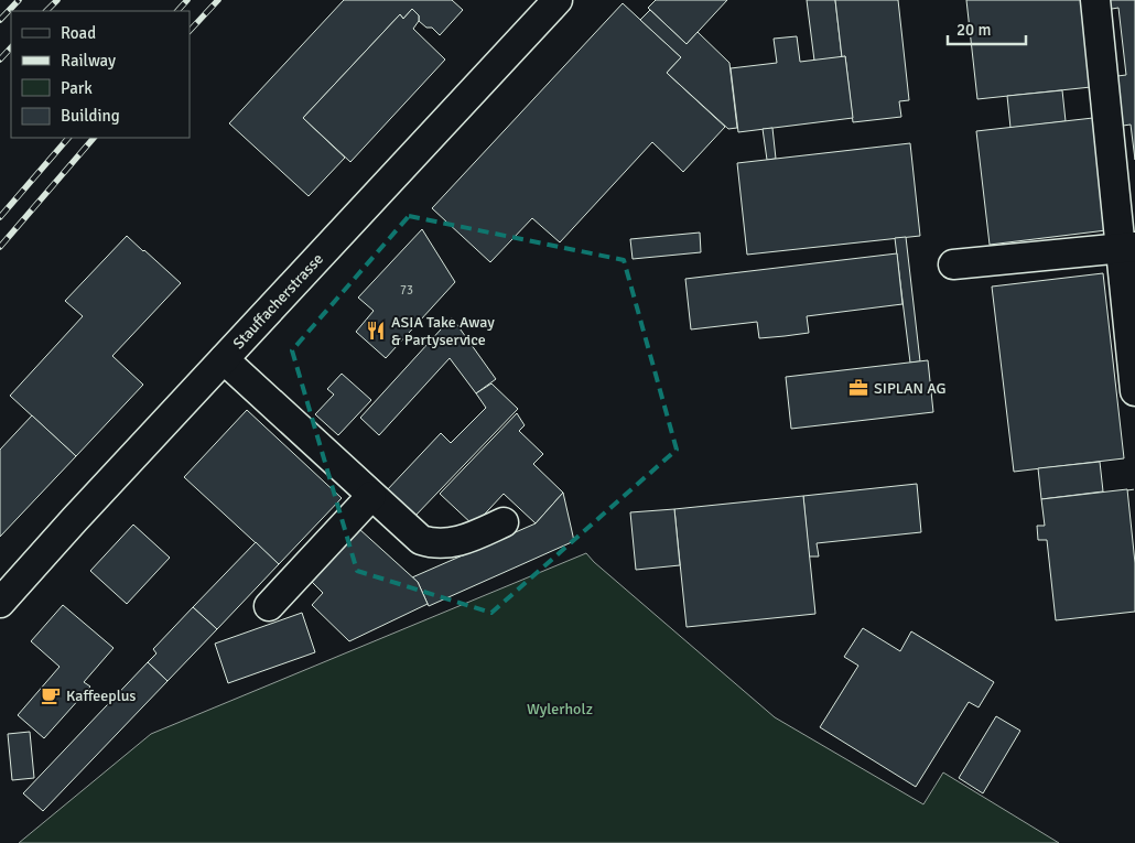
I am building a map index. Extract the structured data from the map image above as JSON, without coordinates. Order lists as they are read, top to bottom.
{
  "streets": {
    "street": ["Stauffacherstrasse"]
  },
  "parks": ["Wylerholz"],
  "places": {
    "restaurant": ["ASIA Take Away & Partyservice"],
    "office": ["SIPLAN AG"],
    "cafe": ["Kaffeeplus"]
  },
  "house_numbers": ["73"],
  "legend": [
    "Road",
    "Railway",
    "Park",
    "Building"
  ],
  "scale_bar": "20 m"
}
